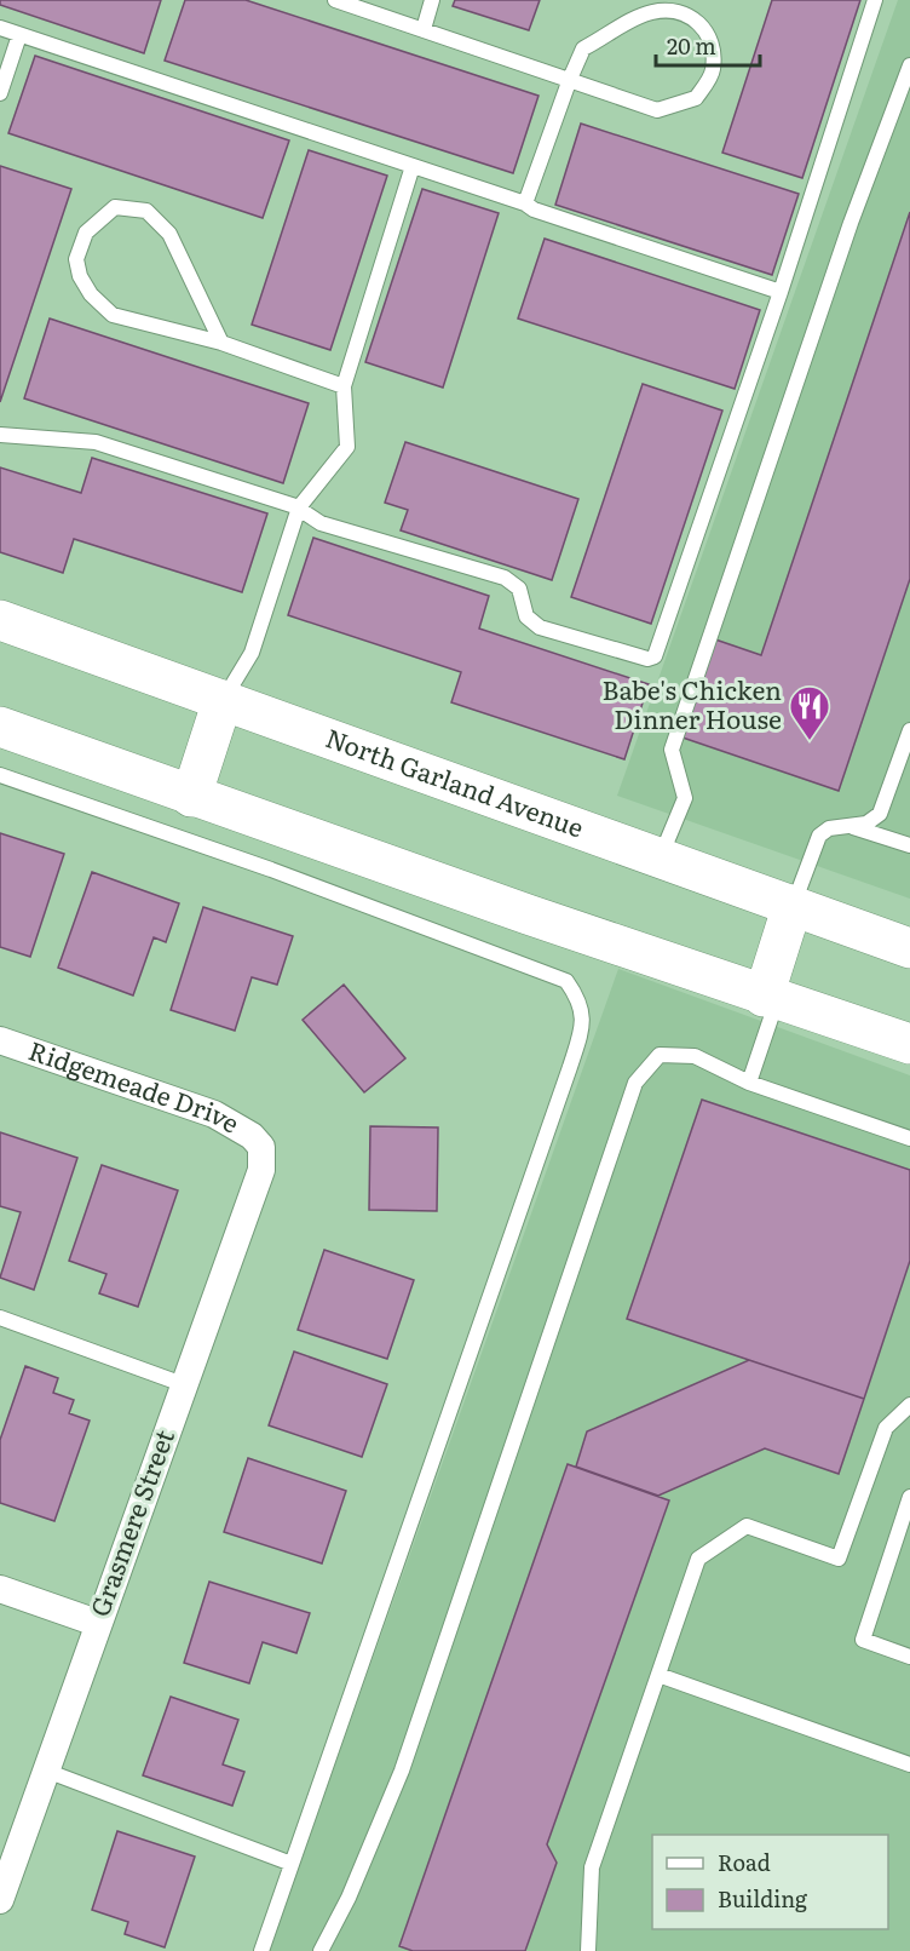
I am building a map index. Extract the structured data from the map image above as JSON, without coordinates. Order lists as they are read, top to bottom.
{
  "streets": {
    "main road": ["North Garland Avenue"],
    "street": ["Ridgemeade Drive", "Grasmere Street"]
  },
  "crossings": [
    ["Ridgemeade Drive", "Grasmere Street"]
  ],
  "places": {
    "restaurant": ["Babe's Chicken Dinner House"]
  },
  "legend": ["Road", "Building"],
  "scale_bar": "20 m"
}
